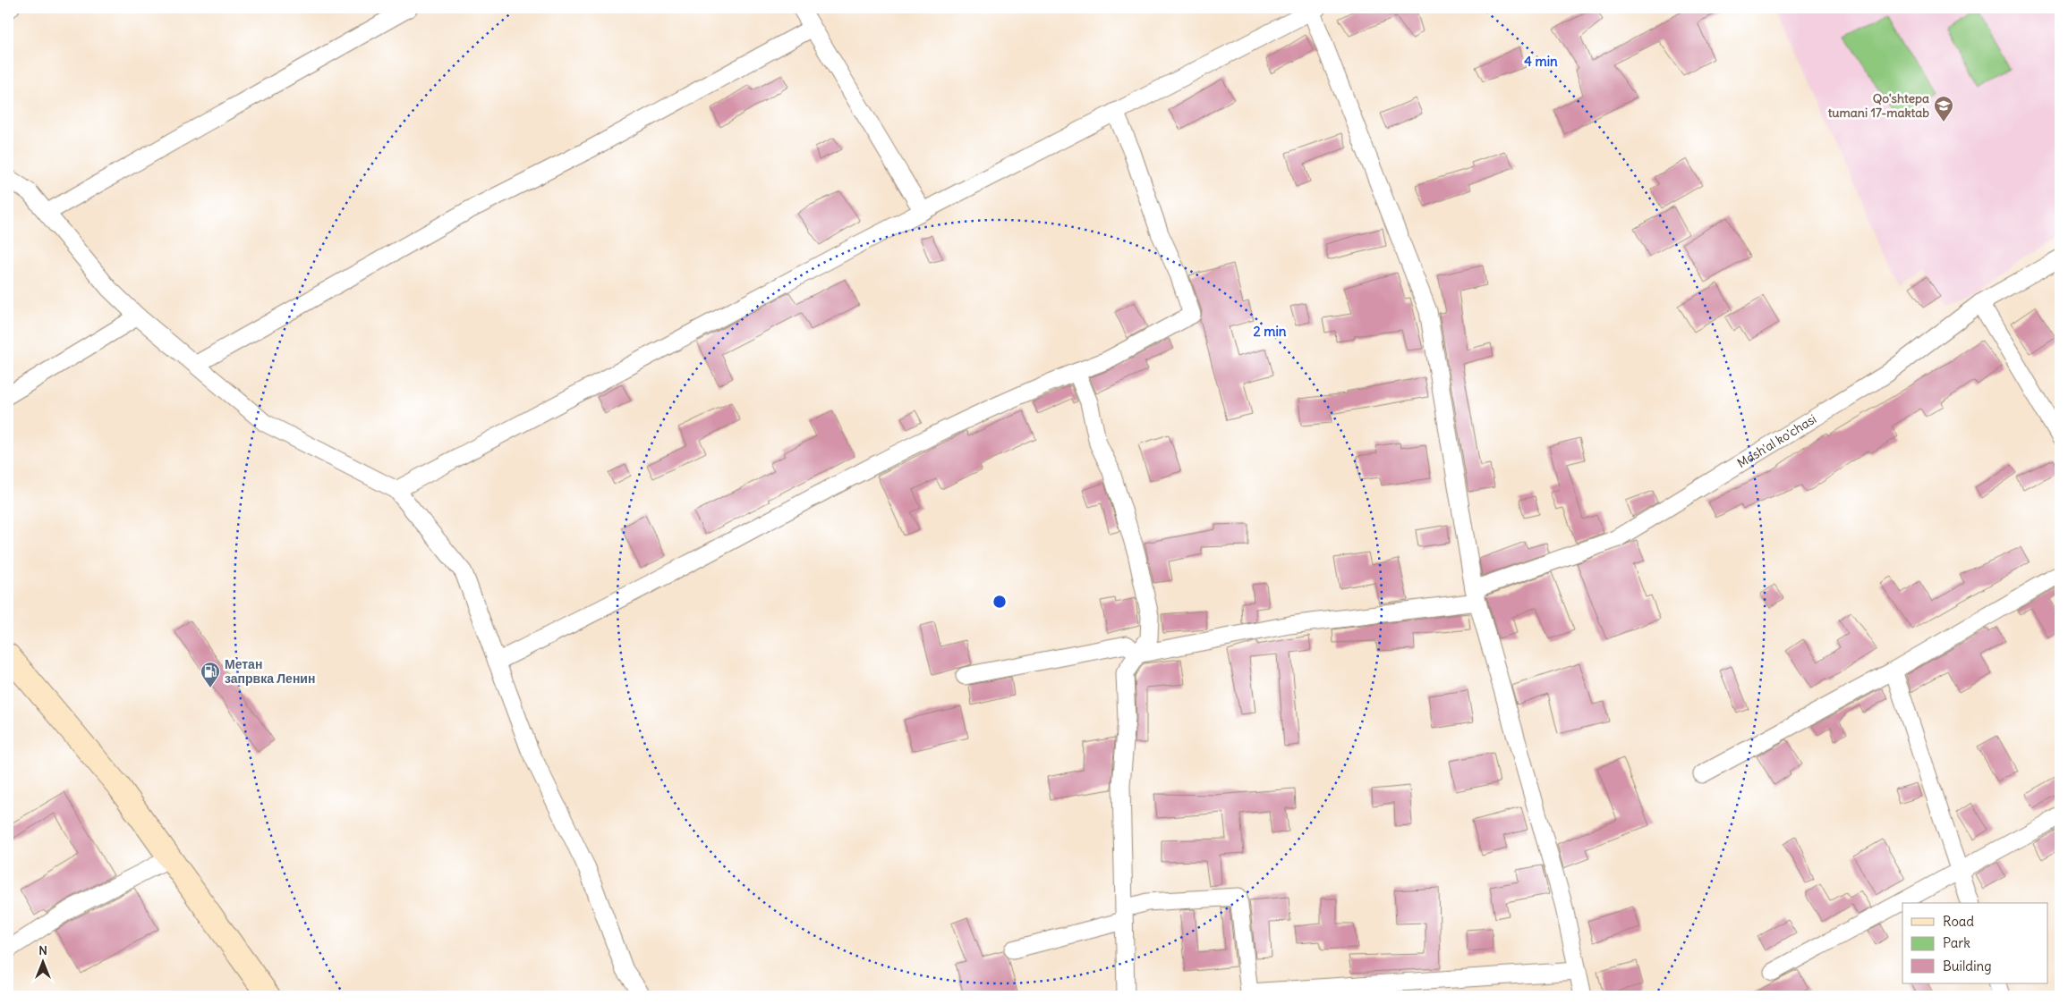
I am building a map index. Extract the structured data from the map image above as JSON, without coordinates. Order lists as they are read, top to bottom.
{
  "streets": {
    "street": ["Mash'al ko'chasi"]
  },
  "places": {
    "school or university": ["Qo'shtepa tumani 17-maktab"],
    "fuel station": ["Метан запрвка Ленин"]
  },
  "legend": ["Road", "Park", "Building"],
  "north": "top",
  "rings": ["4 min", "2 min"]
}
